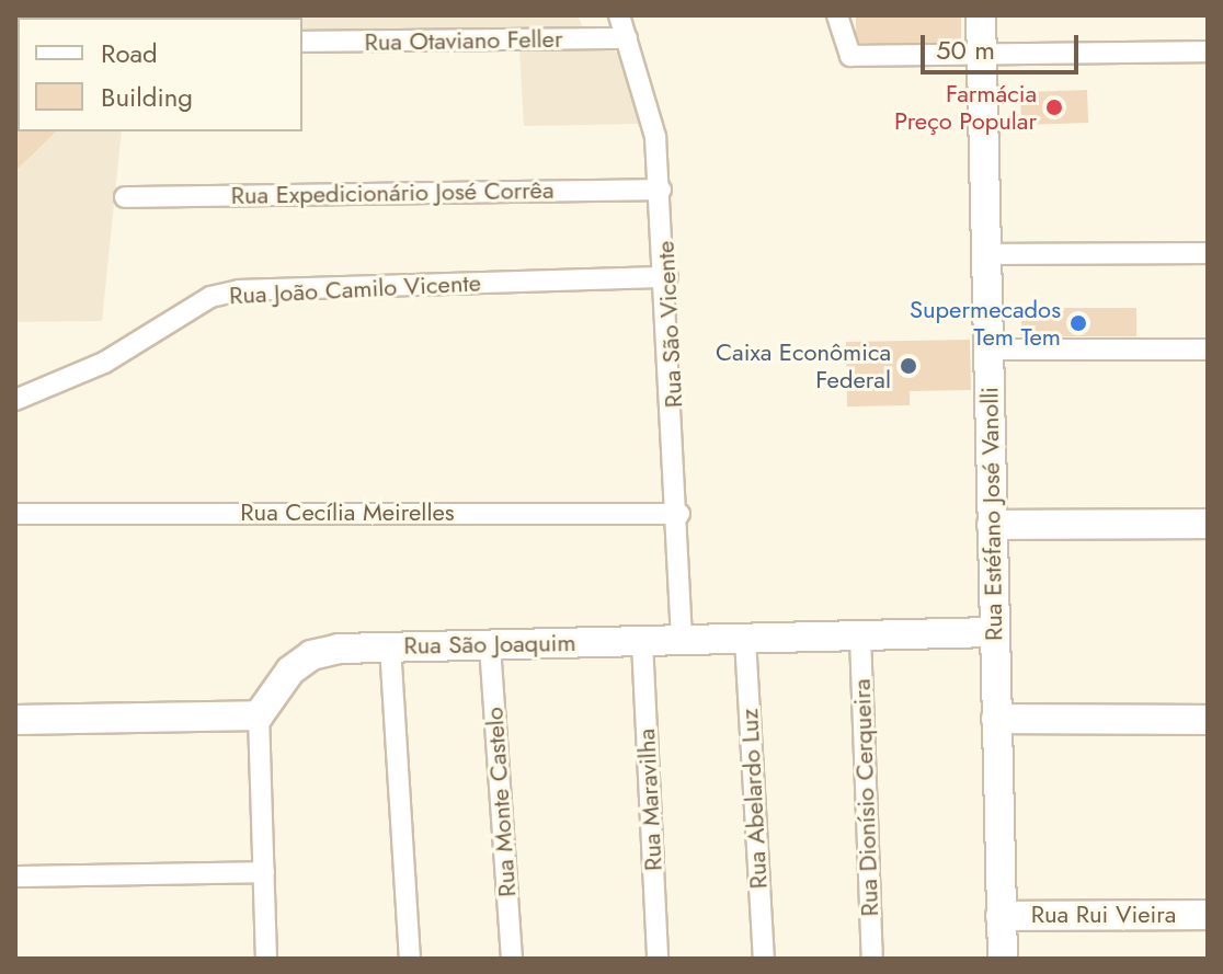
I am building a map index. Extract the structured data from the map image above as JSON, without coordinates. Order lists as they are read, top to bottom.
{
  "streets": {
    "street": [
      "Rua Otaviano Feller",
      "Rua Expedicionário José Corrêa",
      "Rua João Camilo Vicente",
      "Rua São Vicente",
      "Rua Cecília Meirelles",
      "Rua Estéfano José Vanolli",
      "Rua São Joaquim",
      "Rua Dionísio Cerqueira",
      "Rua Abelardo Luz",
      "Rua Maravilha",
      "Rua Monte Castelo",
      "Rua Rui Vieira"
    ]
  },
  "crossings": [
    ["Rua Otaviano Feller", "Rua São Vicente"],
    ["Rua Expedicionário José Corrêa", "Rua São Vicente"],
    ["Rua João Camilo Vicente", "Rua São Vicente"],
    ["Rua São Vicente", "Rua Cecília Meirelles"],
    ["Rua São Vicente", "Rua São Joaquim"],
    ["Rua Estéfano José Vanolli", "Rua São Joaquim"],
    ["Rua Estéfano José Vanolli", "Rua Rui Vieira"],
    ["Rua São Joaquim", "Rua Dionísio Cerqueira"],
    ["Rua São Joaquim", "Rua Abelardo Luz"],
    ["Rua São Joaquim", "Rua Maravilha"],
    ["Rua São Joaquim", "Rua Monte Castelo"]
  ],
  "places": ["Farmácia Preço Popular", "Supermecados Tem Tem", "Caixa Econômica Federal"],
  "legend": ["Road", "Building"],
  "scale_bar": "50 m"
}
